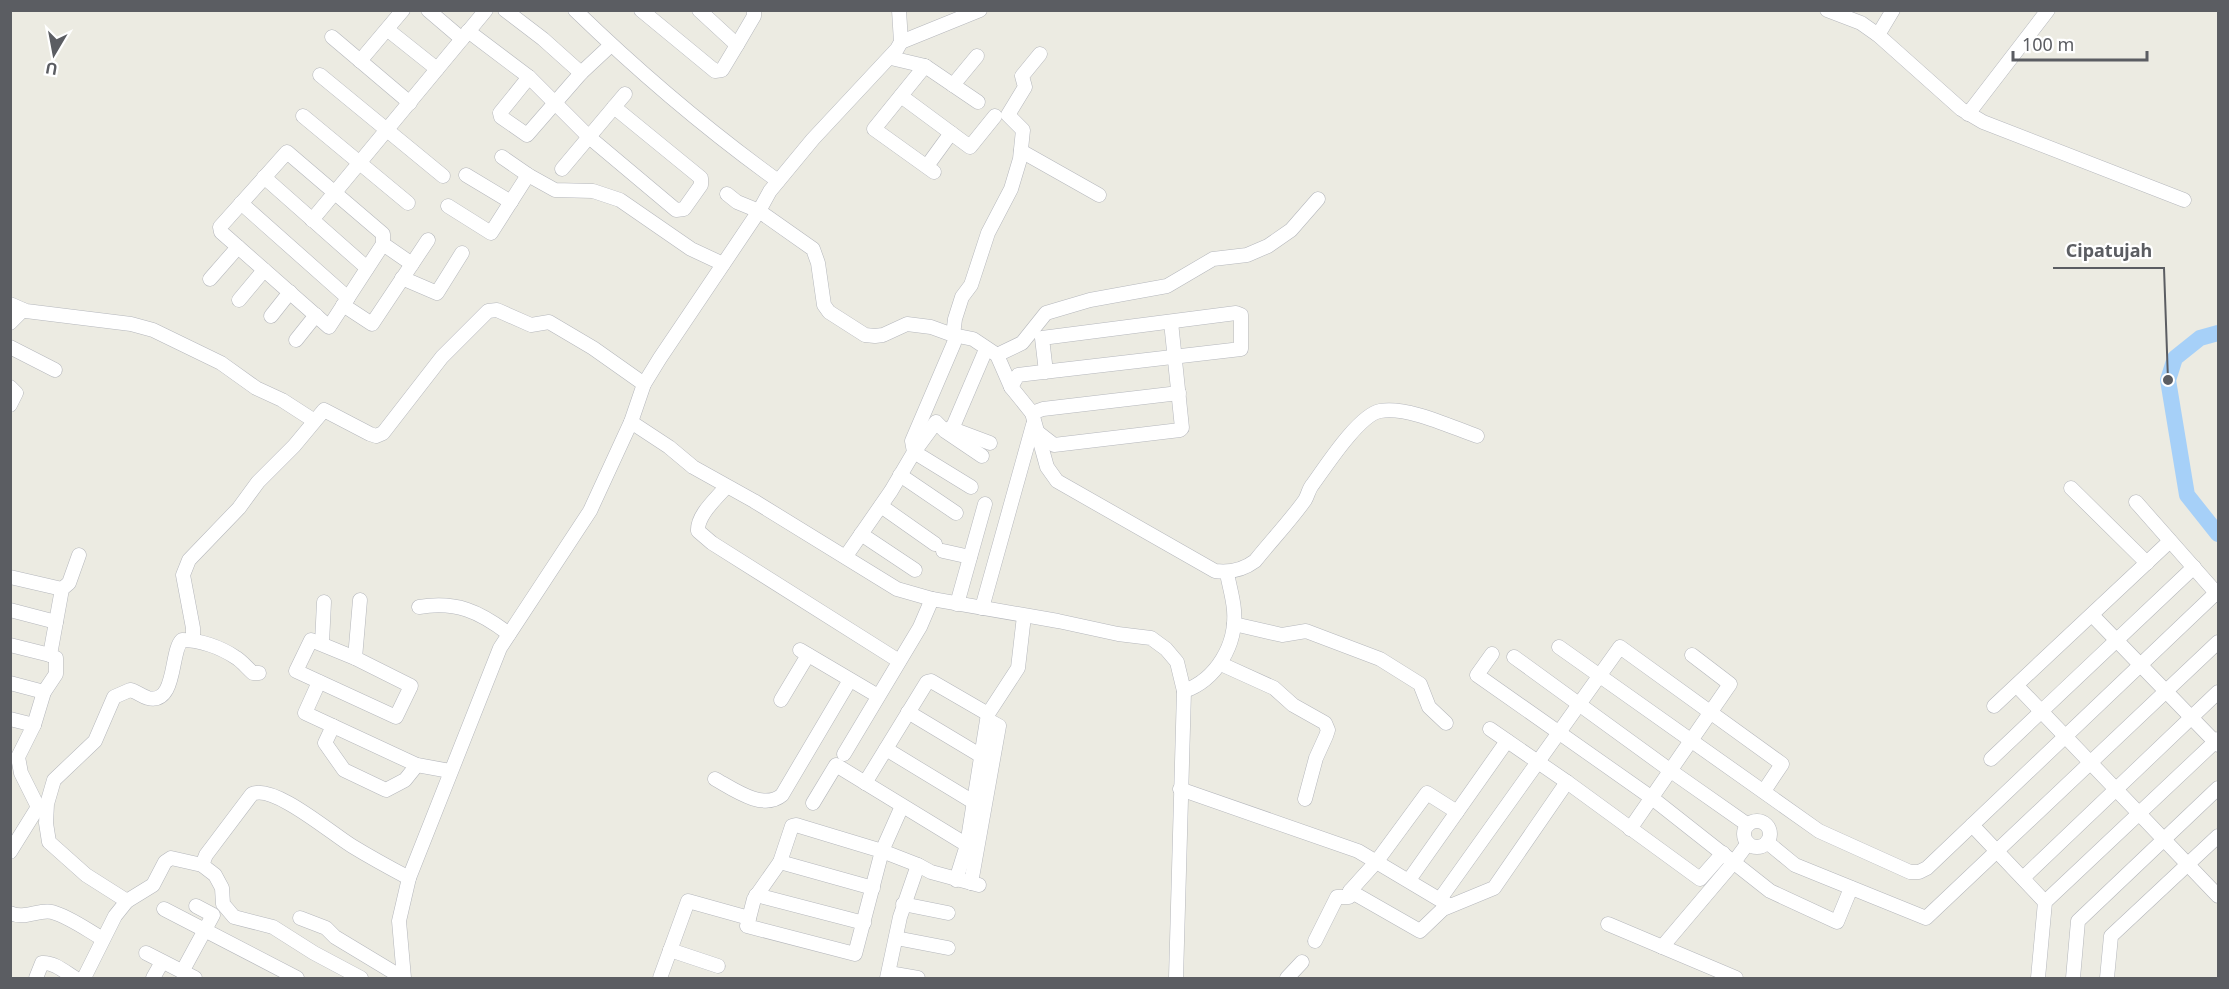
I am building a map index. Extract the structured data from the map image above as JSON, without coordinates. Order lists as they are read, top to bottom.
{
  "places": ["Cipatujah"],
  "scale_bar": "100 m",
  "north": "bottom"
}
